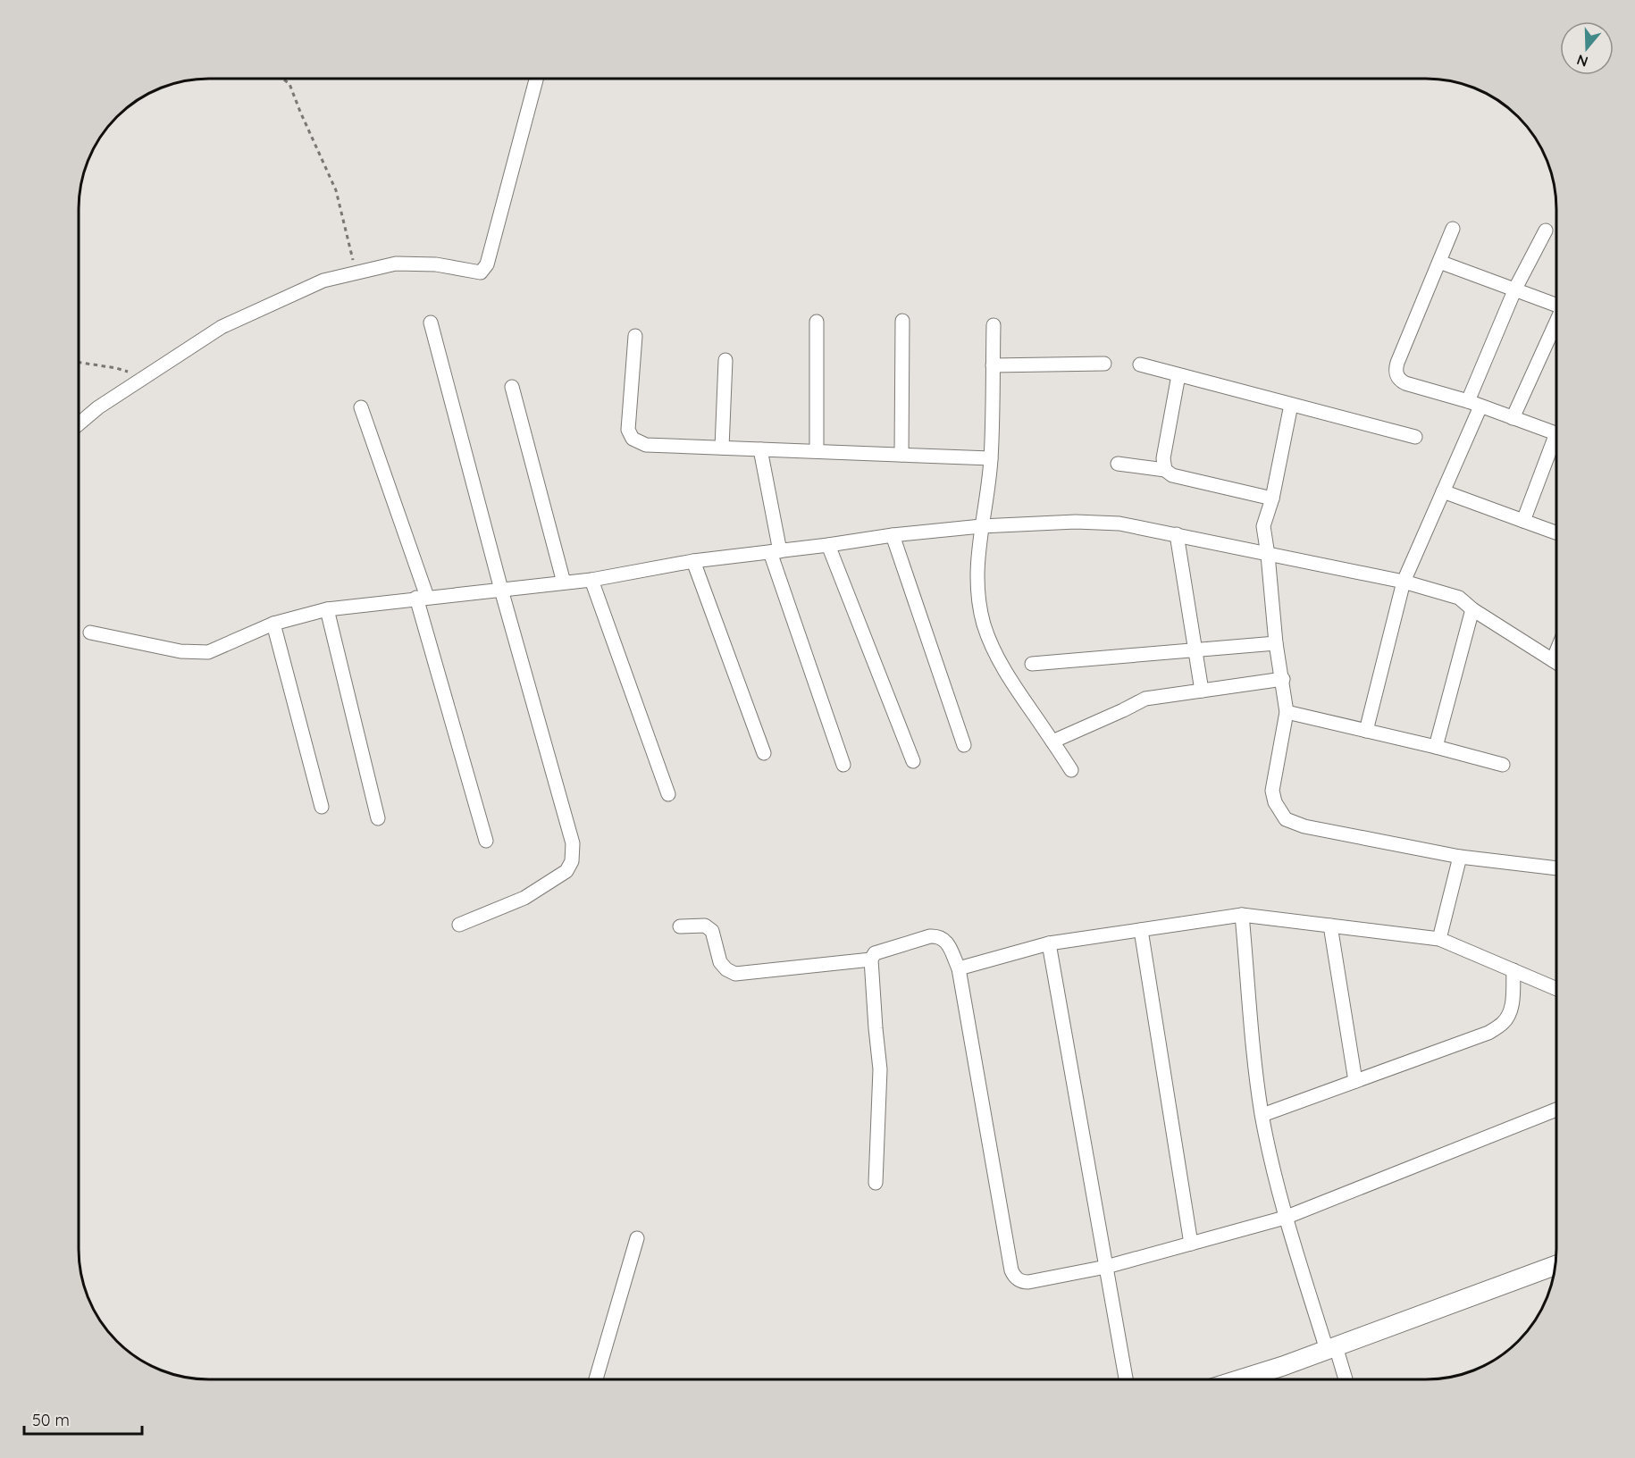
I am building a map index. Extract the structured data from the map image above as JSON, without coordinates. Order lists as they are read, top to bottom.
{
  "scale_bar": "50 m",
  "north": "bottom"
}
